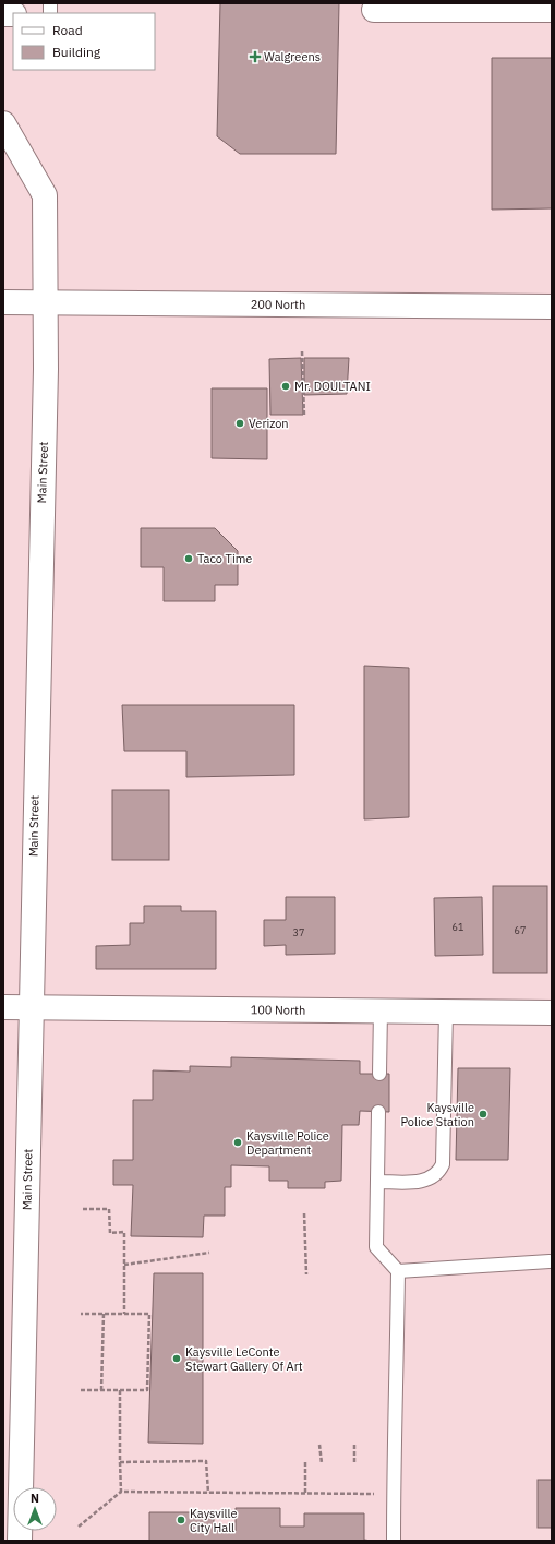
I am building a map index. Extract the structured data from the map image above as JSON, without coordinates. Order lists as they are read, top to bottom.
{
  "streets": {
    "main road": ["200 North", "Main Street", "100 North"]
  },
  "crossings": [
    ["200 North", "Main Street"],
    ["Main Street", "100 North"]
  ],
  "places": {
    "health": ["Walgreens"],
    "other": [
      "Mr. DOULTANI",
      "Verizon",
      "Taco Time",
      "Kaysville Police Station",
      "Kaysville Police Department",
      "Kaysville LeConte Stewart Gallery Of Art",
      "Kaysville City Hall"
    ]
  },
  "house_numbers": ["61", "67", "37"],
  "legend": ["Road", "Building"],
  "north": "top"
}
